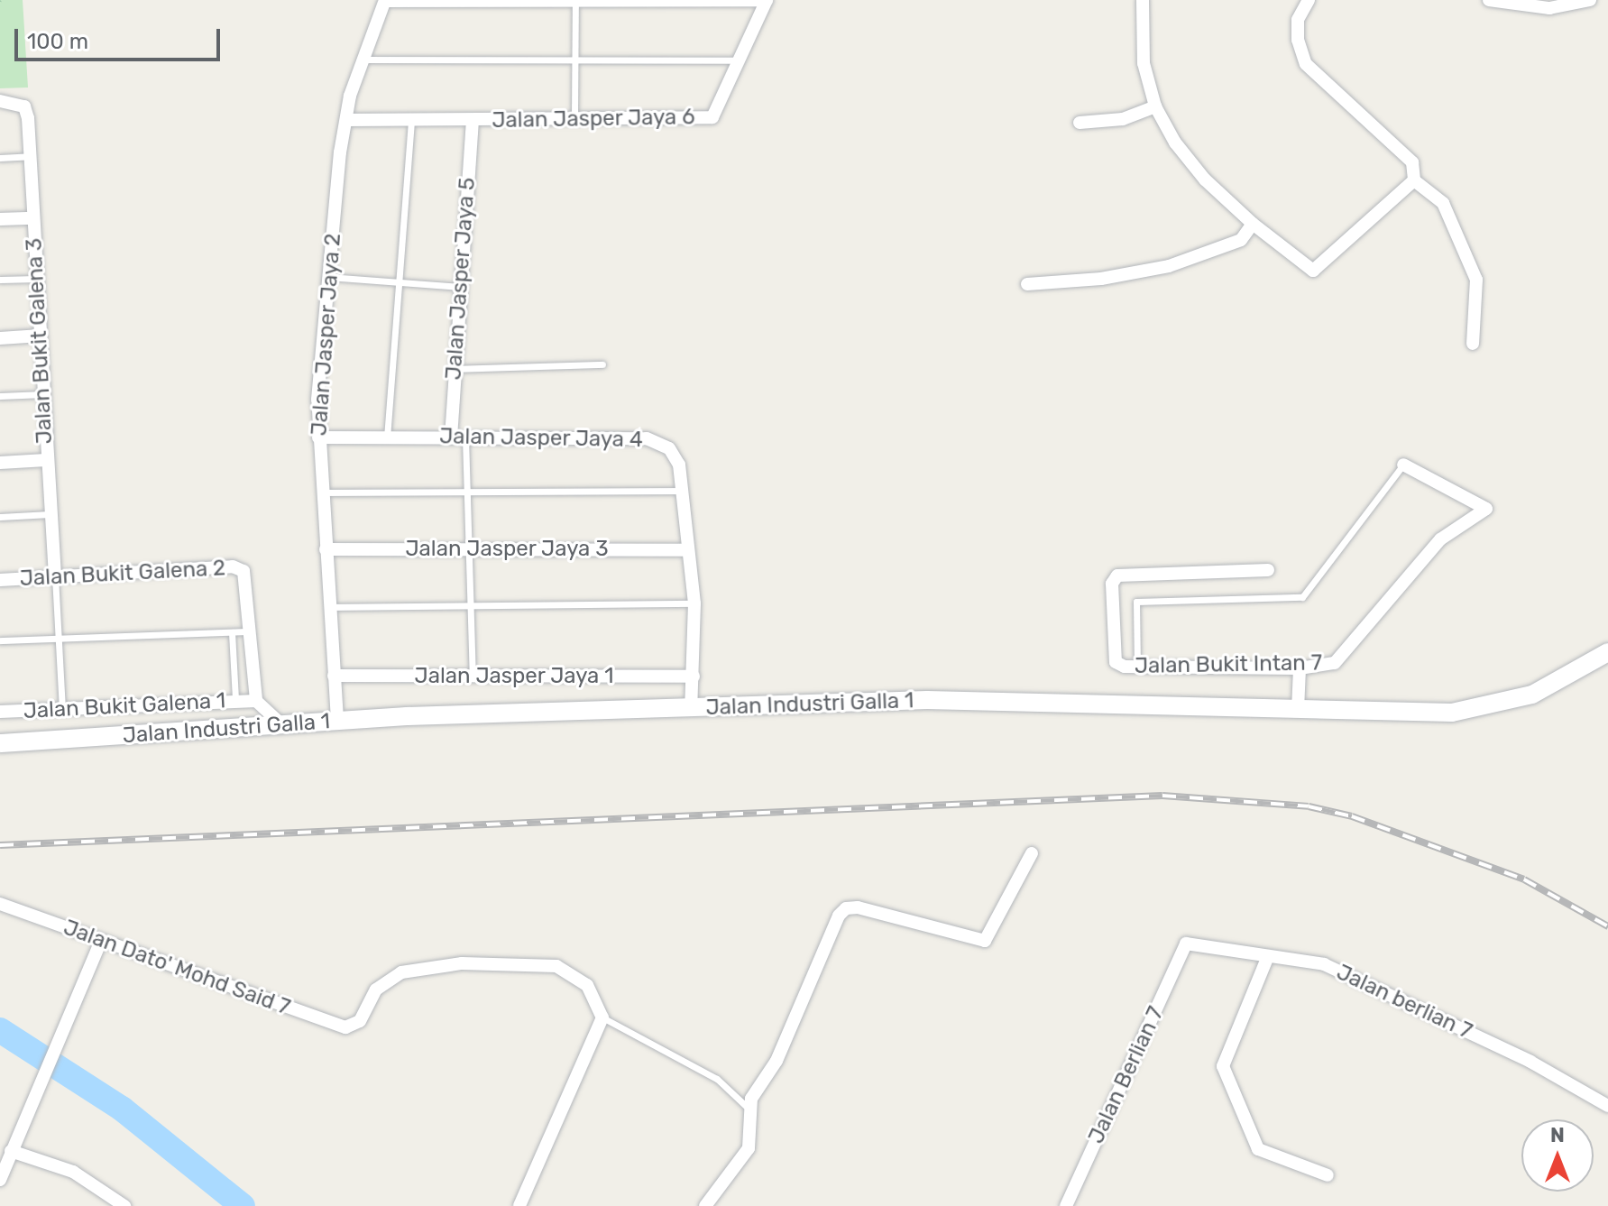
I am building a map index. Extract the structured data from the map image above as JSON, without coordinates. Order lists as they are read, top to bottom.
{
  "streets": {
    "main road": ["Jalan Industri Galla 1"],
    "street": [
      "Jalan Jasper Jaya 6",
      "Jalan Jasper Jaya 5",
      "Jalan Jasper Jaya 2",
      "Jalan Bukit Galena 3",
      "Jalan Jasper Jaya 4",
      "Jalan Jasper Jaya 3",
      "Jalan Bukit Galena 2",
      "Jalan Bukit Intan 7",
      "Jalan Jasper Jaya 1",
      "Jalan Bukit Galena 1",
      "Jalan Dato' Mohd Said 7",
      "Jalan berlian 7",
      "Jalan Berlian 7"
    ]
  },
  "crossings": [
    ["Jalan Jasper Jaya 6", "Jalan Jasper Jaya 5"],
    ["Jalan Jasper Jaya 6", "Jalan Jasper Jaya 2"],
    ["Jalan Jasper Jaya 5", "Jalan Jasper Jaya 4"],
    ["Jalan Jasper Jaya 2", "Jalan Jasper Jaya 4"],
    ["Jalan Jasper Jaya 2", "Jalan Jasper Jaya 3"],
    ["Jalan Jasper Jaya 2", "Jalan Jasper Jaya 1"],
    ["Jalan Jasper Jaya 2", "Jalan Industri Galla 1"],
    ["Jalan Bukit Galena 3", "Jalan Bukit Galena 2"],
    ["Jalan Jasper Jaya 4", "Jalan Jasper Jaya 3"],
    ["Jalan Jasper Jaya 4", "Jalan Jasper Jaya 1"],
    ["Jalan Jasper Jaya 4", "Jalan Industri Galla 1"],
    ["Jalan Bukit Galena 2", "Jalan Bukit Galena 1"],
    ["Jalan Industri Galla 1", "Jalan Bukit Galena 1"],
    ["Jalan berlian 7", "Jalan Berlian 7"]
  ],
  "scale_bar": "100 m",
  "north": "top"
}
